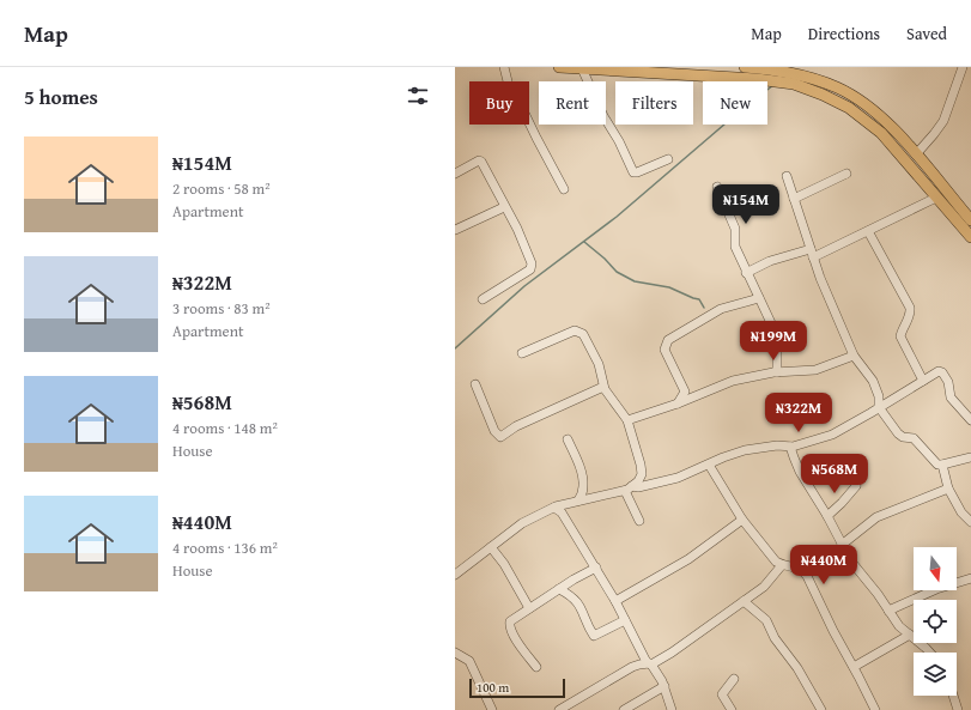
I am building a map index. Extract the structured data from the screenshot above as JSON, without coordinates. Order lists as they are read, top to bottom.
{
  "scale_bar": "100 m",
  "north": "bottom",
  "page": {
    "header": "Map",
    "nav": ["Map", "Directions", "Saved"],
    "heading": "5 homes",
    "chip": [
      "Buy",
      "Rent",
      "Filters",
      "New"
    ],
    "list": [
      {
        "name": "₦154M",
        "note": "2 rooms · 58 m² · Apartment"
      },
      {
        "name": "₦322M",
        "note": "3 rooms · 83 m² · Apartment"
      },
      {
        "name": "₦568M",
        "note": "4 rooms · 148 m² · House"
      },
      {
        "name": "₦440M",
        "note": "4 rooms · 136 m² · House"
      }
    ],
    "price": [
      "₦154M",
      "₦199M",
      "₦322M",
      "₦568M",
      "₦440M"
    ],
    "scale": "100 m"
  }
}
